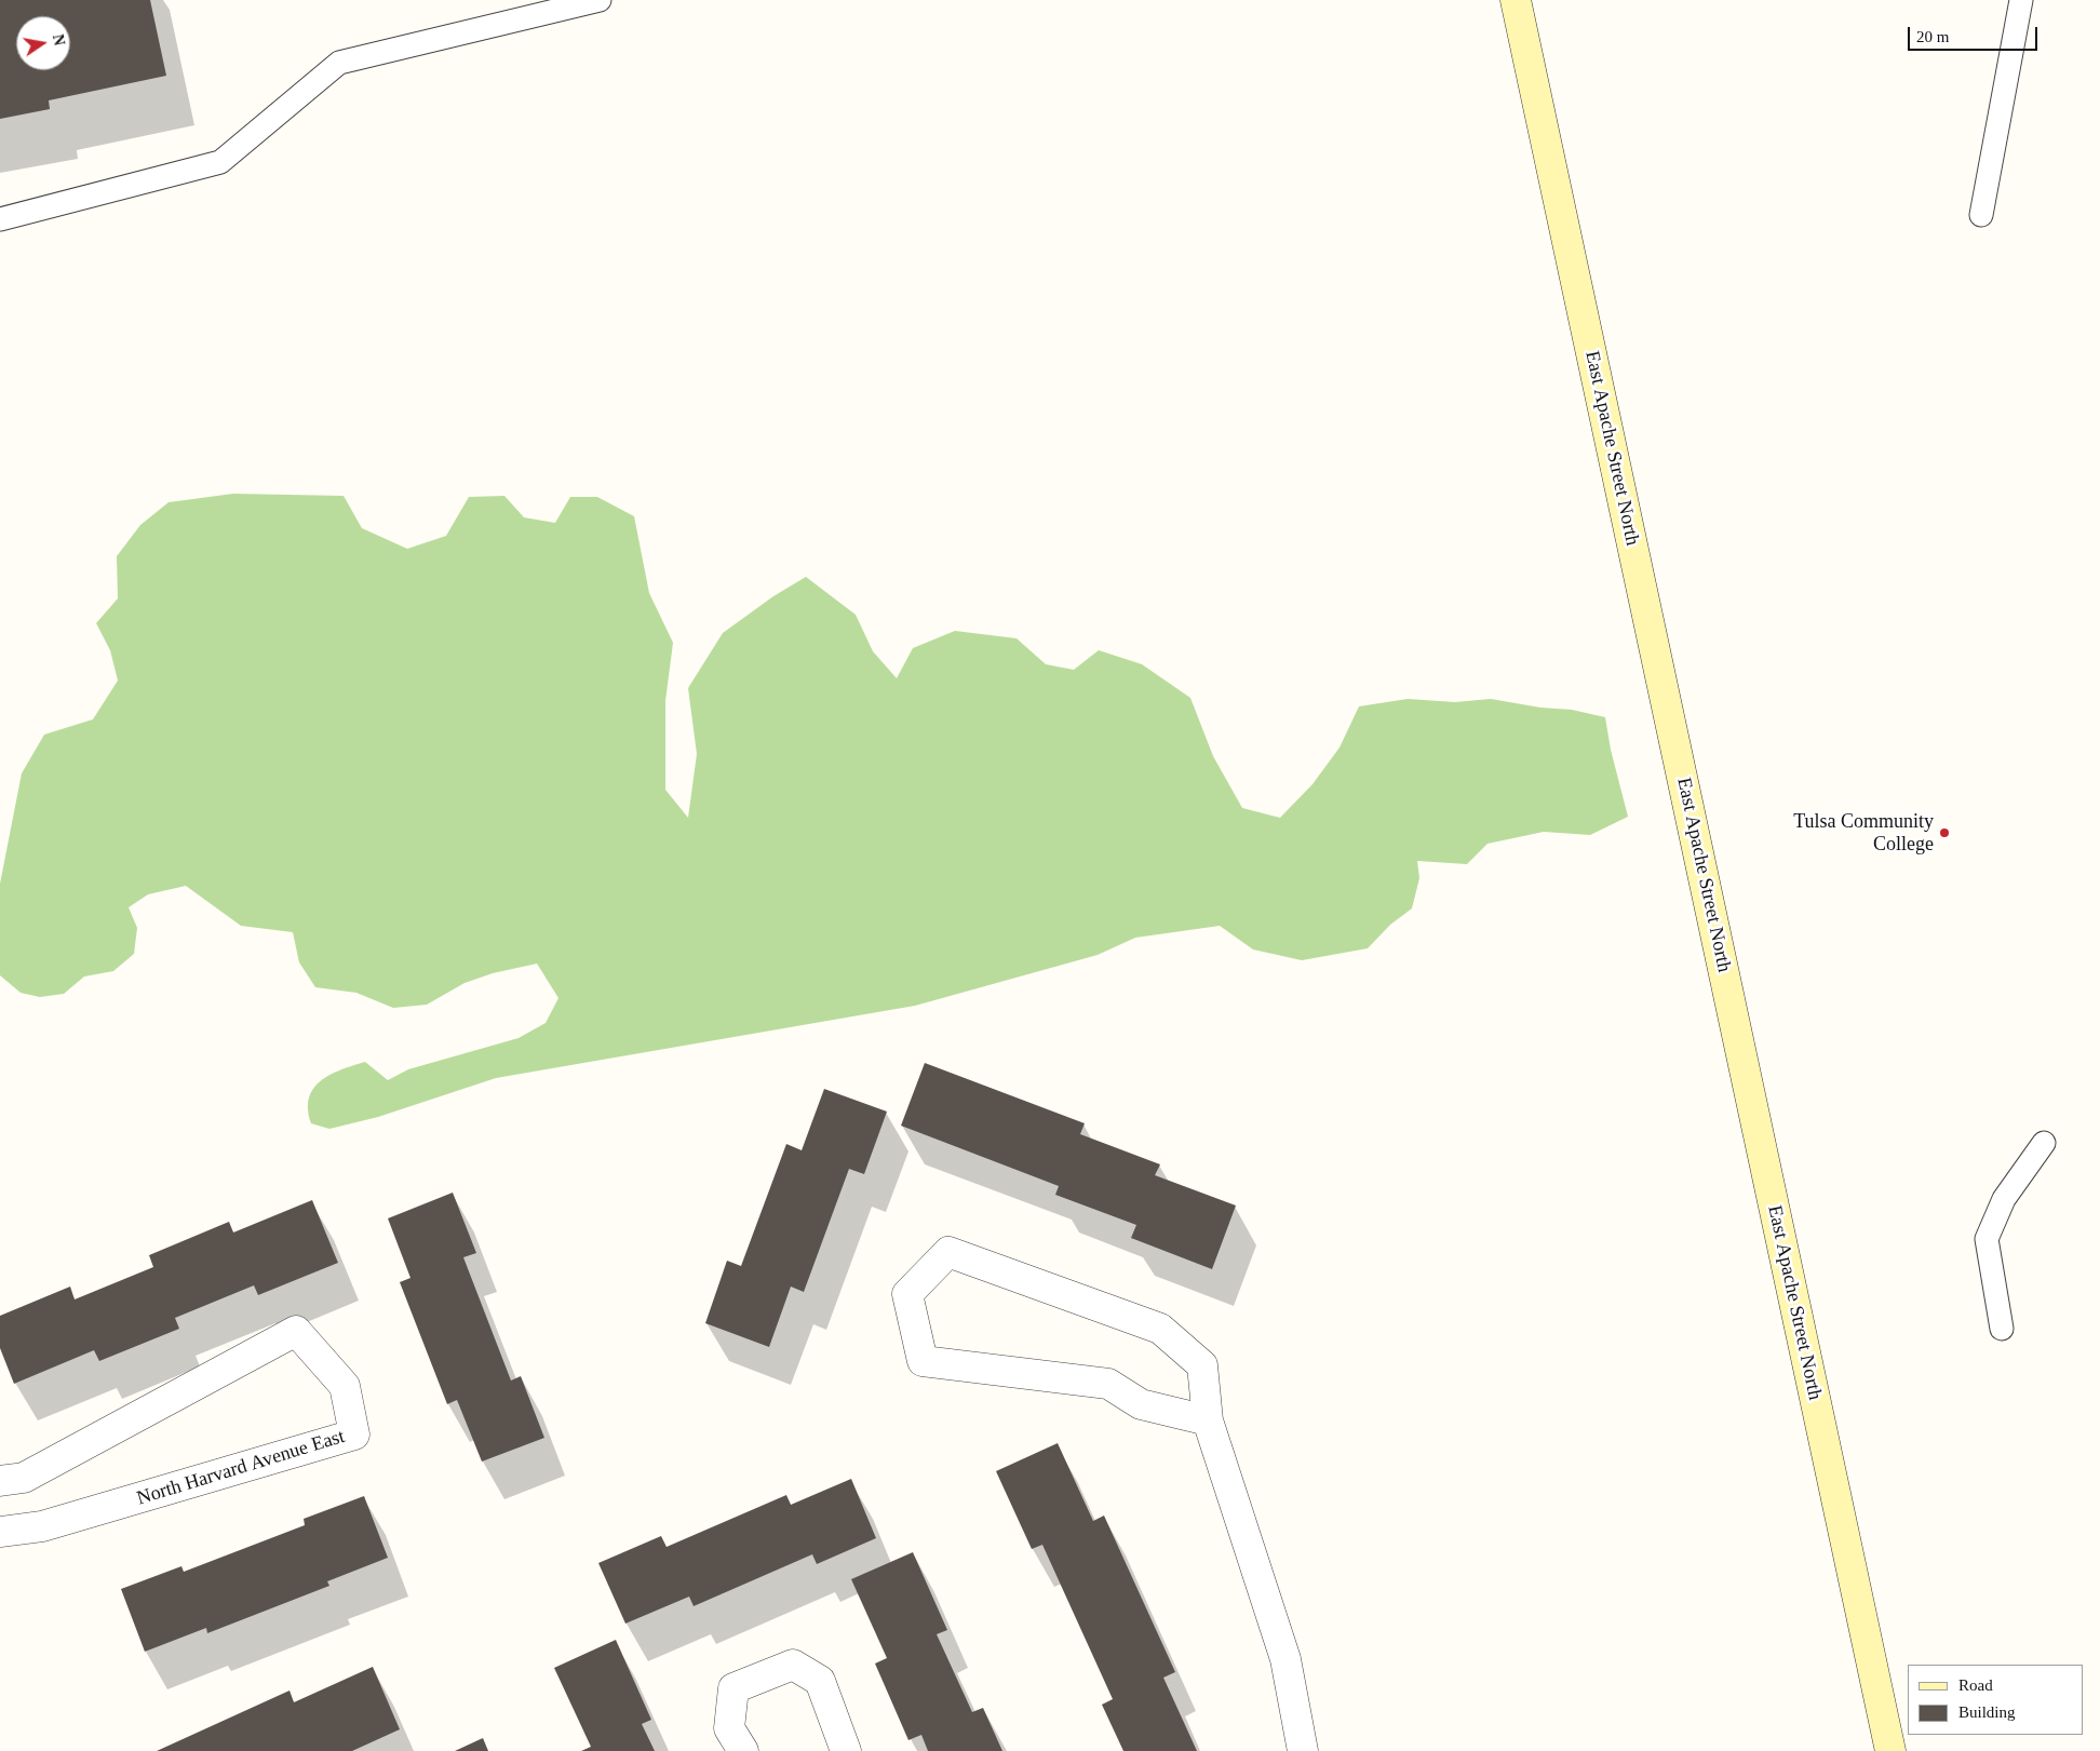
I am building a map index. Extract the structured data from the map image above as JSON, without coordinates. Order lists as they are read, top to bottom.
{
  "streets": {
    "main road": ["East Apache Street North"],
    "street": ["North Harvard Avenue East"]
  },
  "places": ["Tulsa Community College"],
  "legend": ["Road", "Building"],
  "scale_bar": "20 m",
  "north": "right"
}
